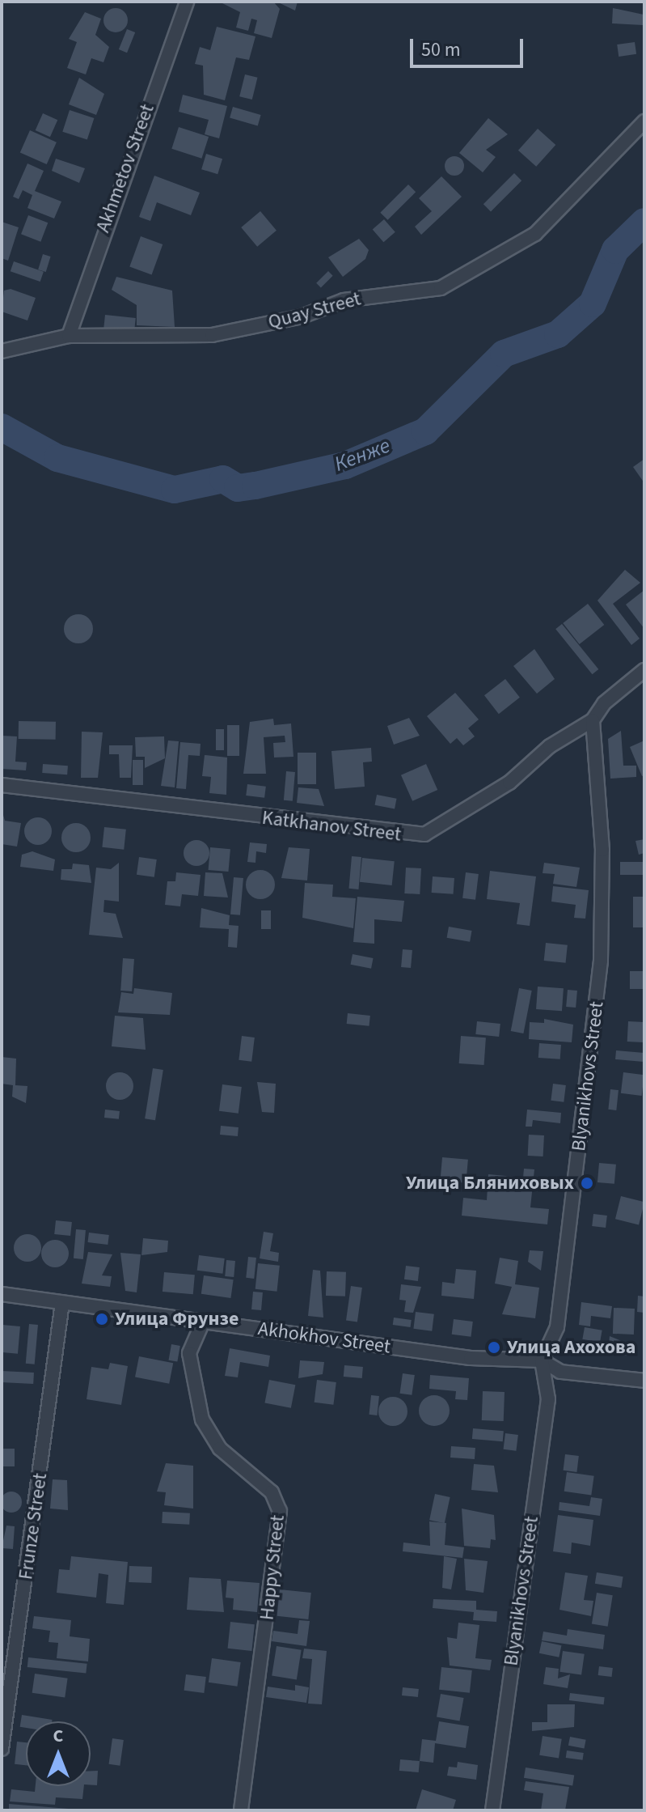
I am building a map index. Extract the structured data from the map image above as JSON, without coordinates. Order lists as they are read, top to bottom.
{
  "streets": {
    "street": [
      "Akhmetov Street",
      "Quay Street",
      "Katkhanov Street",
      "Blyanikhovs Street",
      "Akhokhov Street",
      "Frunze Street",
      "Happy Street"
    ]
  },
  "crossings": [
    ["Akhmetov Street", "Quay Street"],
    ["Katkhanov Street", "Blyanikhovs Street"],
    ["Blyanikhovs Street", "Akhokhov Street"],
    ["Akhokhov Street", "Frunze Street"],
    ["Akhokhov Street", "Happy Street"]
  ],
  "water": ["Кенже"],
  "places": ["Улица Бляниховых", "Улица Фрунзе", "Улица Ахохова"],
  "scale_bar": "50 m",
  "north": "top"
}
